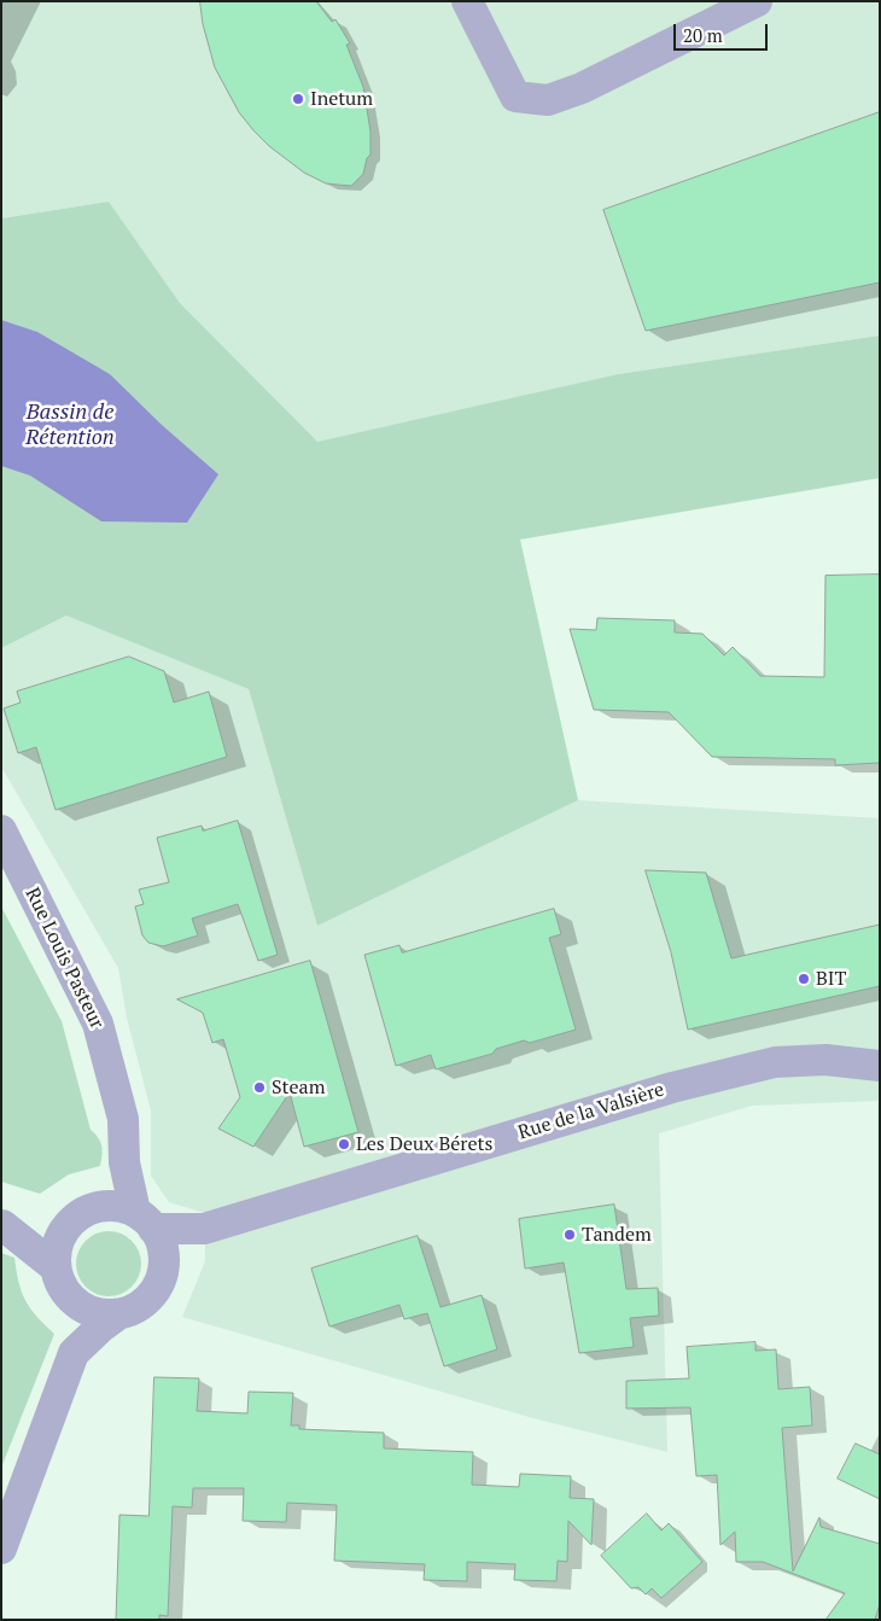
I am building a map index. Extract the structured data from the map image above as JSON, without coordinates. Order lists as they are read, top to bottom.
{
  "streets": {
    "street": ["Rue Louis Pasteur", "Rue de la Valsière"]
  },
  "crossings": [
    ["Rue Louis Pasteur", "Rue de la Valsière"]
  ],
  "water": ["Bassin de Rétention"],
  "places": [
    "Inetum",
    "BIT",
    "Steam",
    "Les Deux Bérets",
    "Tandem"
  ],
  "scale_bar": "20 m"
}
